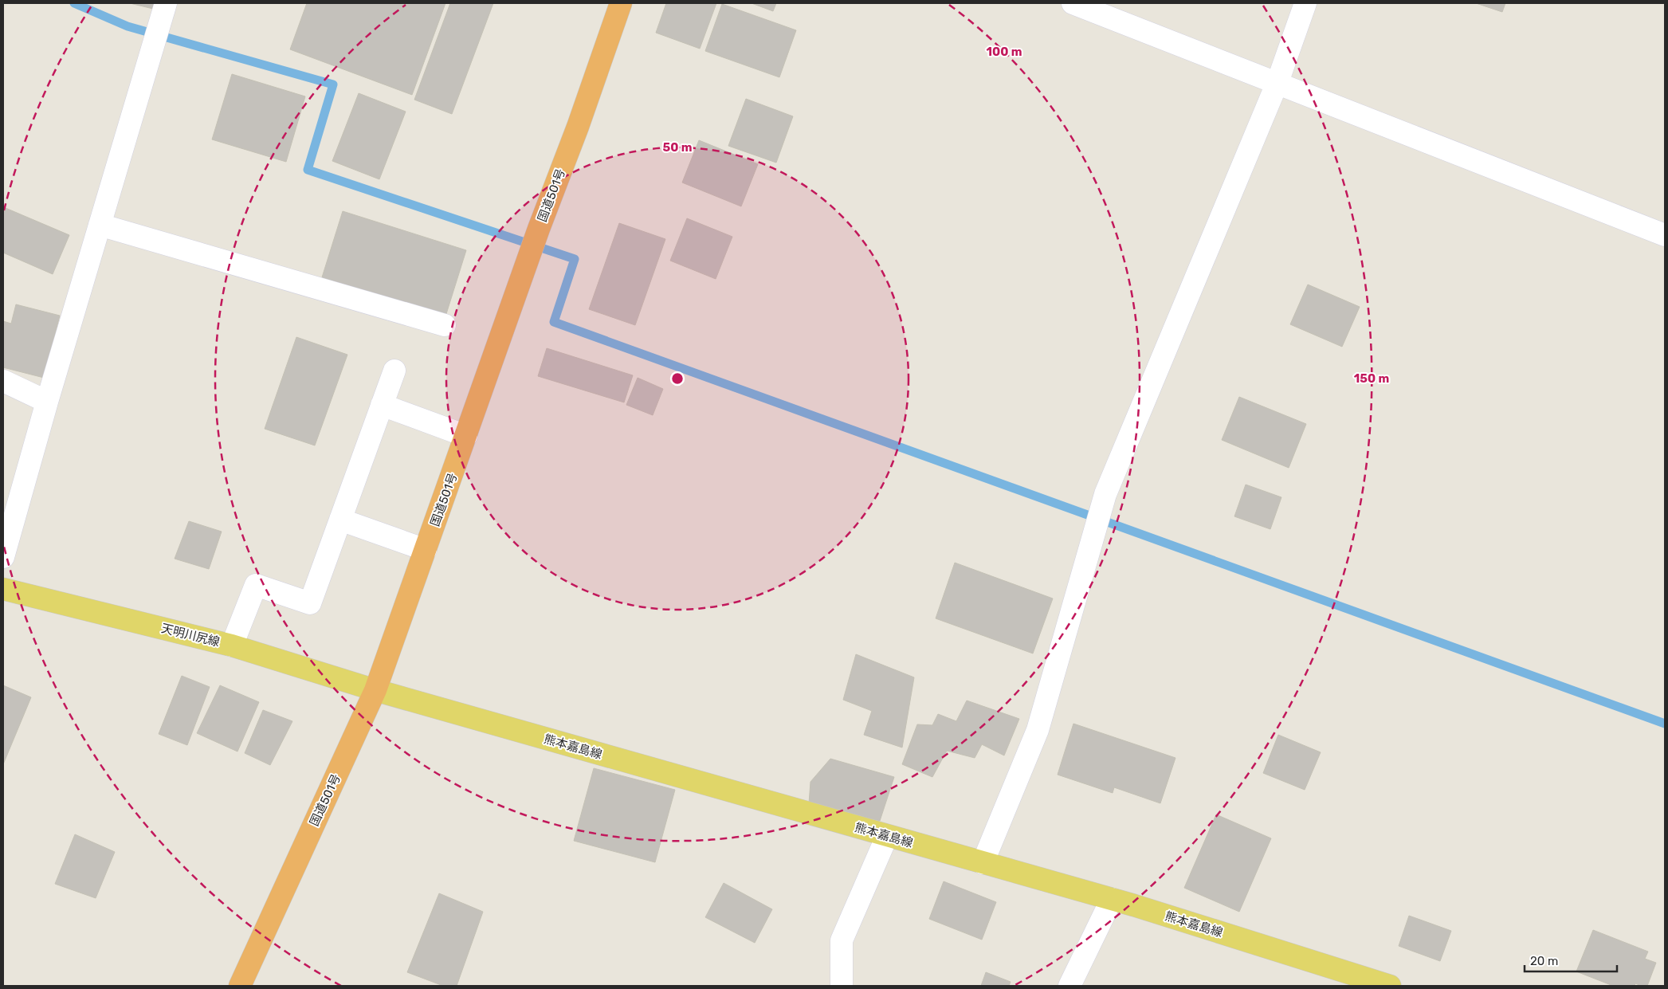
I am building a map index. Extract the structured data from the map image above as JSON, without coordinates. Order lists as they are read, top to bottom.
{
  "streets": {
    "highway": ["国道501号"],
    "main road": ["天明川尻線", "熊本嘉島線"]
  },
  "crossings": [
    ["国道501号", "天明川尻線"],
    ["国道501号", "熊本嘉島線"],
    ["天明川尻線", "熊本嘉島線"]
  ],
  "scale_bar": "20 m",
  "rings": ["100 m", "50 m", "150 m"]
}
